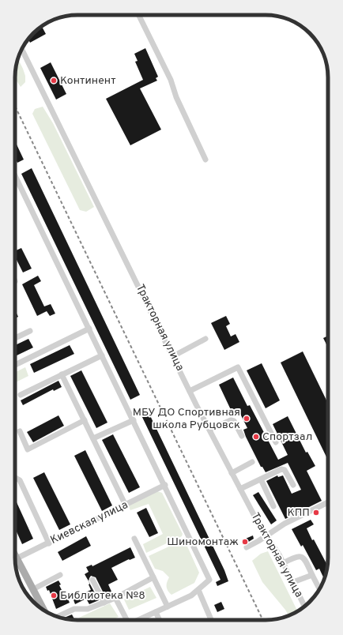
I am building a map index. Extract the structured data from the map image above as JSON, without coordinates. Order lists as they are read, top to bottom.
{
  "streets": {
    "street": ["Тракторная улица", "Киевская улица"]
  },
  "places": [
    "Континент",
    "МБУ ДО Спортивная школа Рубцовск",
    "Спортзал",
    "КПП",
    "Шиномонтаж",
    "Библиотека №8"
  ]
}
